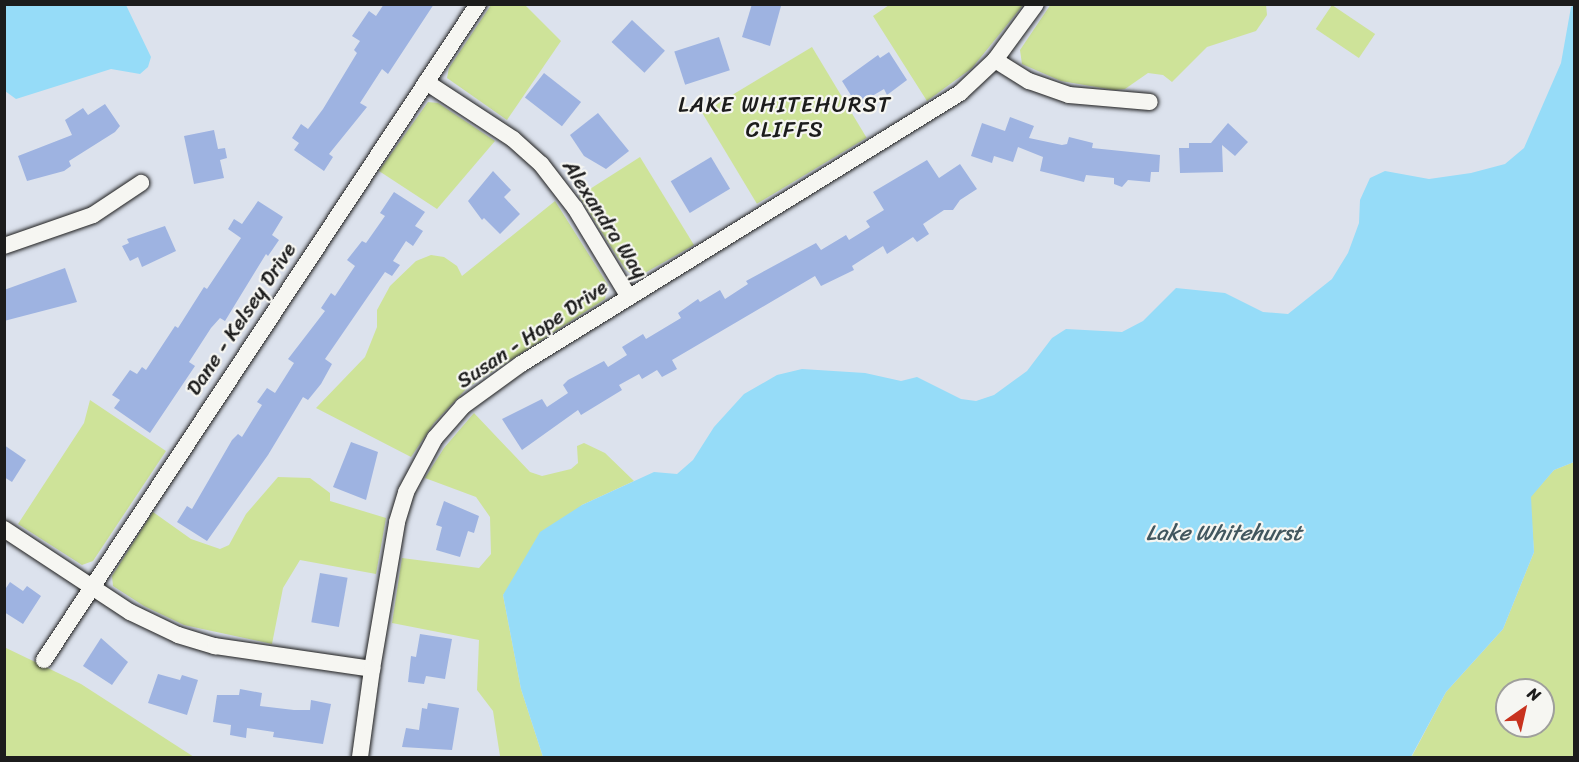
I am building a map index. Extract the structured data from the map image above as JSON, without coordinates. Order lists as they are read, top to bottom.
{
  "streets": {
    "street": ["Alexandra Way", "Dane - Kelsey Drive", "Susan - Hope Drive"]
  },
  "crossings": [
    ["Alexandra Way", "Dane - Kelsey Drive"],
    ["Alexandra Way", "Susan - Hope Drive"]
  ],
  "districts": ["LAKE WHITEHURST CLIFFS"],
  "water": ["Lake Whitehurst"],
  "north": "top right"
}
